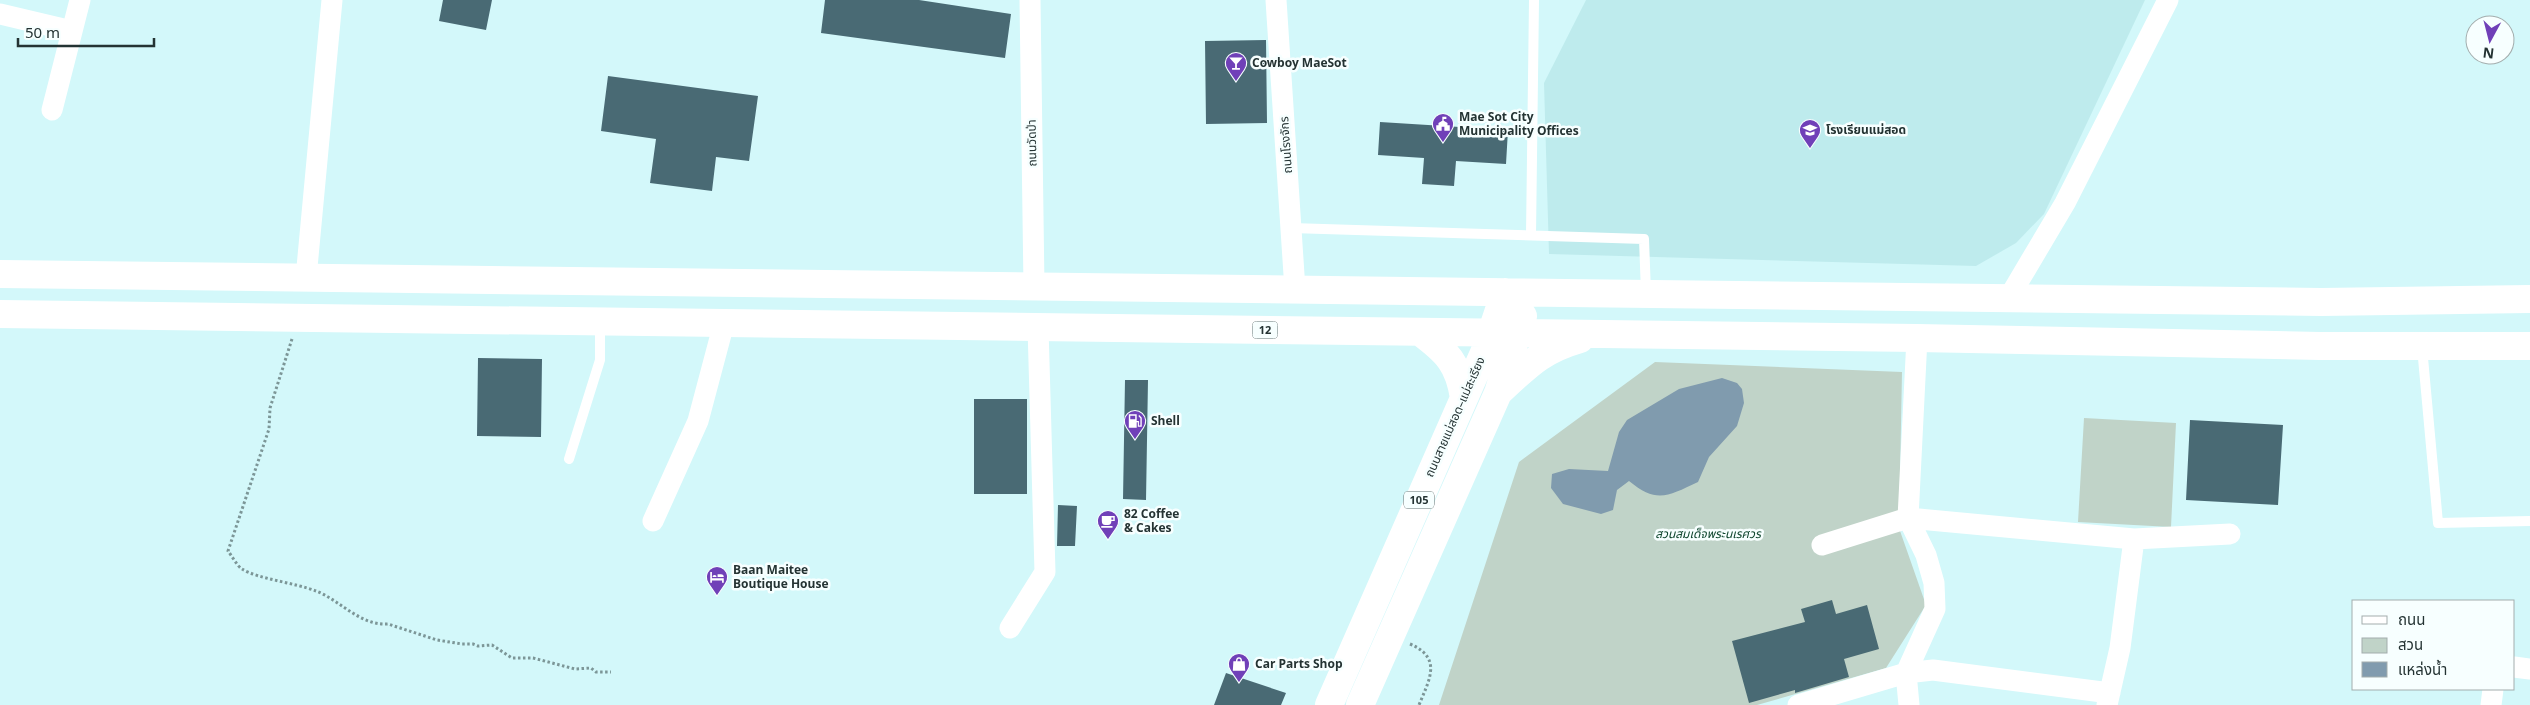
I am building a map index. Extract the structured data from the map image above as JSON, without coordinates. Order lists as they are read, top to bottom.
{
  "streets": {
    "main road": ["12", "ถนนสายแม่สอด–แม่สะเรียง", "105"],
    "street": ["ถนนวัดป่า", "ถนนโรงจักร"]
  },
  "crossings": [
    ["12", "ถนนสายแม่สอด–แม่สะเรียง"]
  ],
  "parks": ["สวนสมเด็จพระนเรศวร"],
  "places": {
    "bar": ["Cowboy MaeSot"],
    "public building": ["Mae Sot City Municipality Offices"],
    "school or university": ["โรงเรียนแม่สอด"],
    "fuel station": ["Shell"],
    "cafe": ["82 Coffee & Cakes"],
    "hotel": ["Baan Maitee Boutique House"],
    "shop": ["Car Parts Shop"]
  },
  "legend": ["ถนน", "สวน", "แหล่งน้ำ"],
  "scale_bar": "50 m",
  "north": "bottom"
}
